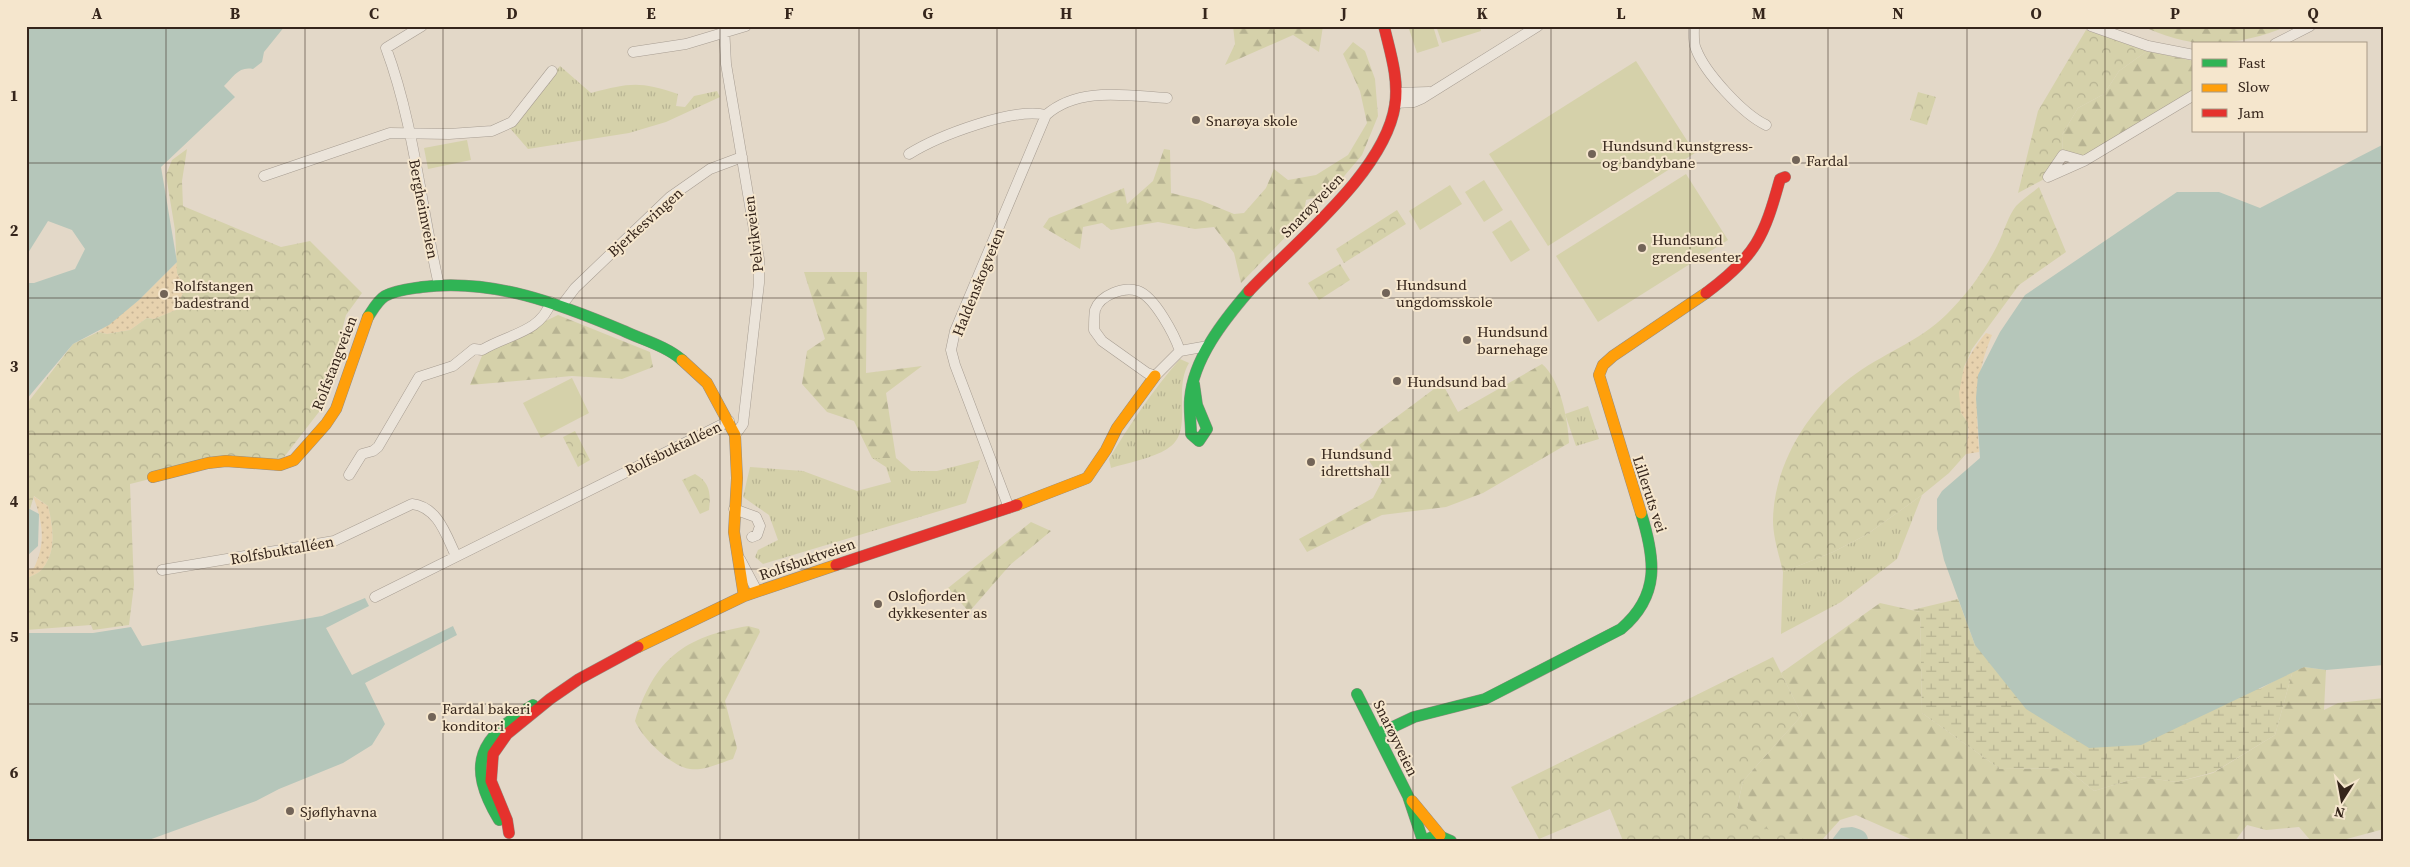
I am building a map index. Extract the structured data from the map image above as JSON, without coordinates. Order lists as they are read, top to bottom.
{
  "streets": {
    "street": [
      "Snarøyveien",
      "Bergheimveien",
      "Bjerkesvingen",
      "Pelvikveien",
      "Haldenskogveien",
      "Rolfstangveien",
      "Rolfsbuktalléen",
      "Lilleruts vei",
      "Rolfsbuktveien"
    ]
  },
  "crossings": [
    ["Snarøyveien", "Lilleruts vei"],
    ["Bergheimveien", "Rolfstangveien"],
    ["Bjerkesvingen", "Pelvikveien"],
    ["Bjerkesvingen", "Rolfstangveien"],
    ["Pelvikveien", "Rolfstangveien"],
    ["Haldenskogveien", "Rolfsbuktveien"],
    ["Rolfstangveien", "Rolfsbuktalléen"],
    ["Rolfstangveien", "Rolfsbuktveien"]
  ],
  "places": [
    "Snarøya skole",
    "Hundsund kunstgress- og bandybane",
    "Fardal",
    "Hundsund grendesenter",
    "Hundsund ungdomsskole",
    "Rolfstangen badestrand",
    "Hundsund barnehage",
    "Hundsund bad",
    "Hundsund idrettshall",
    "Oslofjorden dykkesenter as",
    "Fardal bakeri konditori",
    "Sjøflyhavna"
  ],
  "legend": ["Fast", "Slow", "Jam"],
  "north": "bottom",
  "grid": {
    "columns": [
      "A",
      "B",
      "C",
      "D",
      "E",
      "F",
      "G",
      "H",
      "I",
      "J",
      "K",
      "L",
      "M",
      "N",
      "O",
      "P",
      "Q"
    ],
    "rows": [
      "1",
      "2",
      "3",
      "4",
      "5",
      "6"
    ]
  }
}
